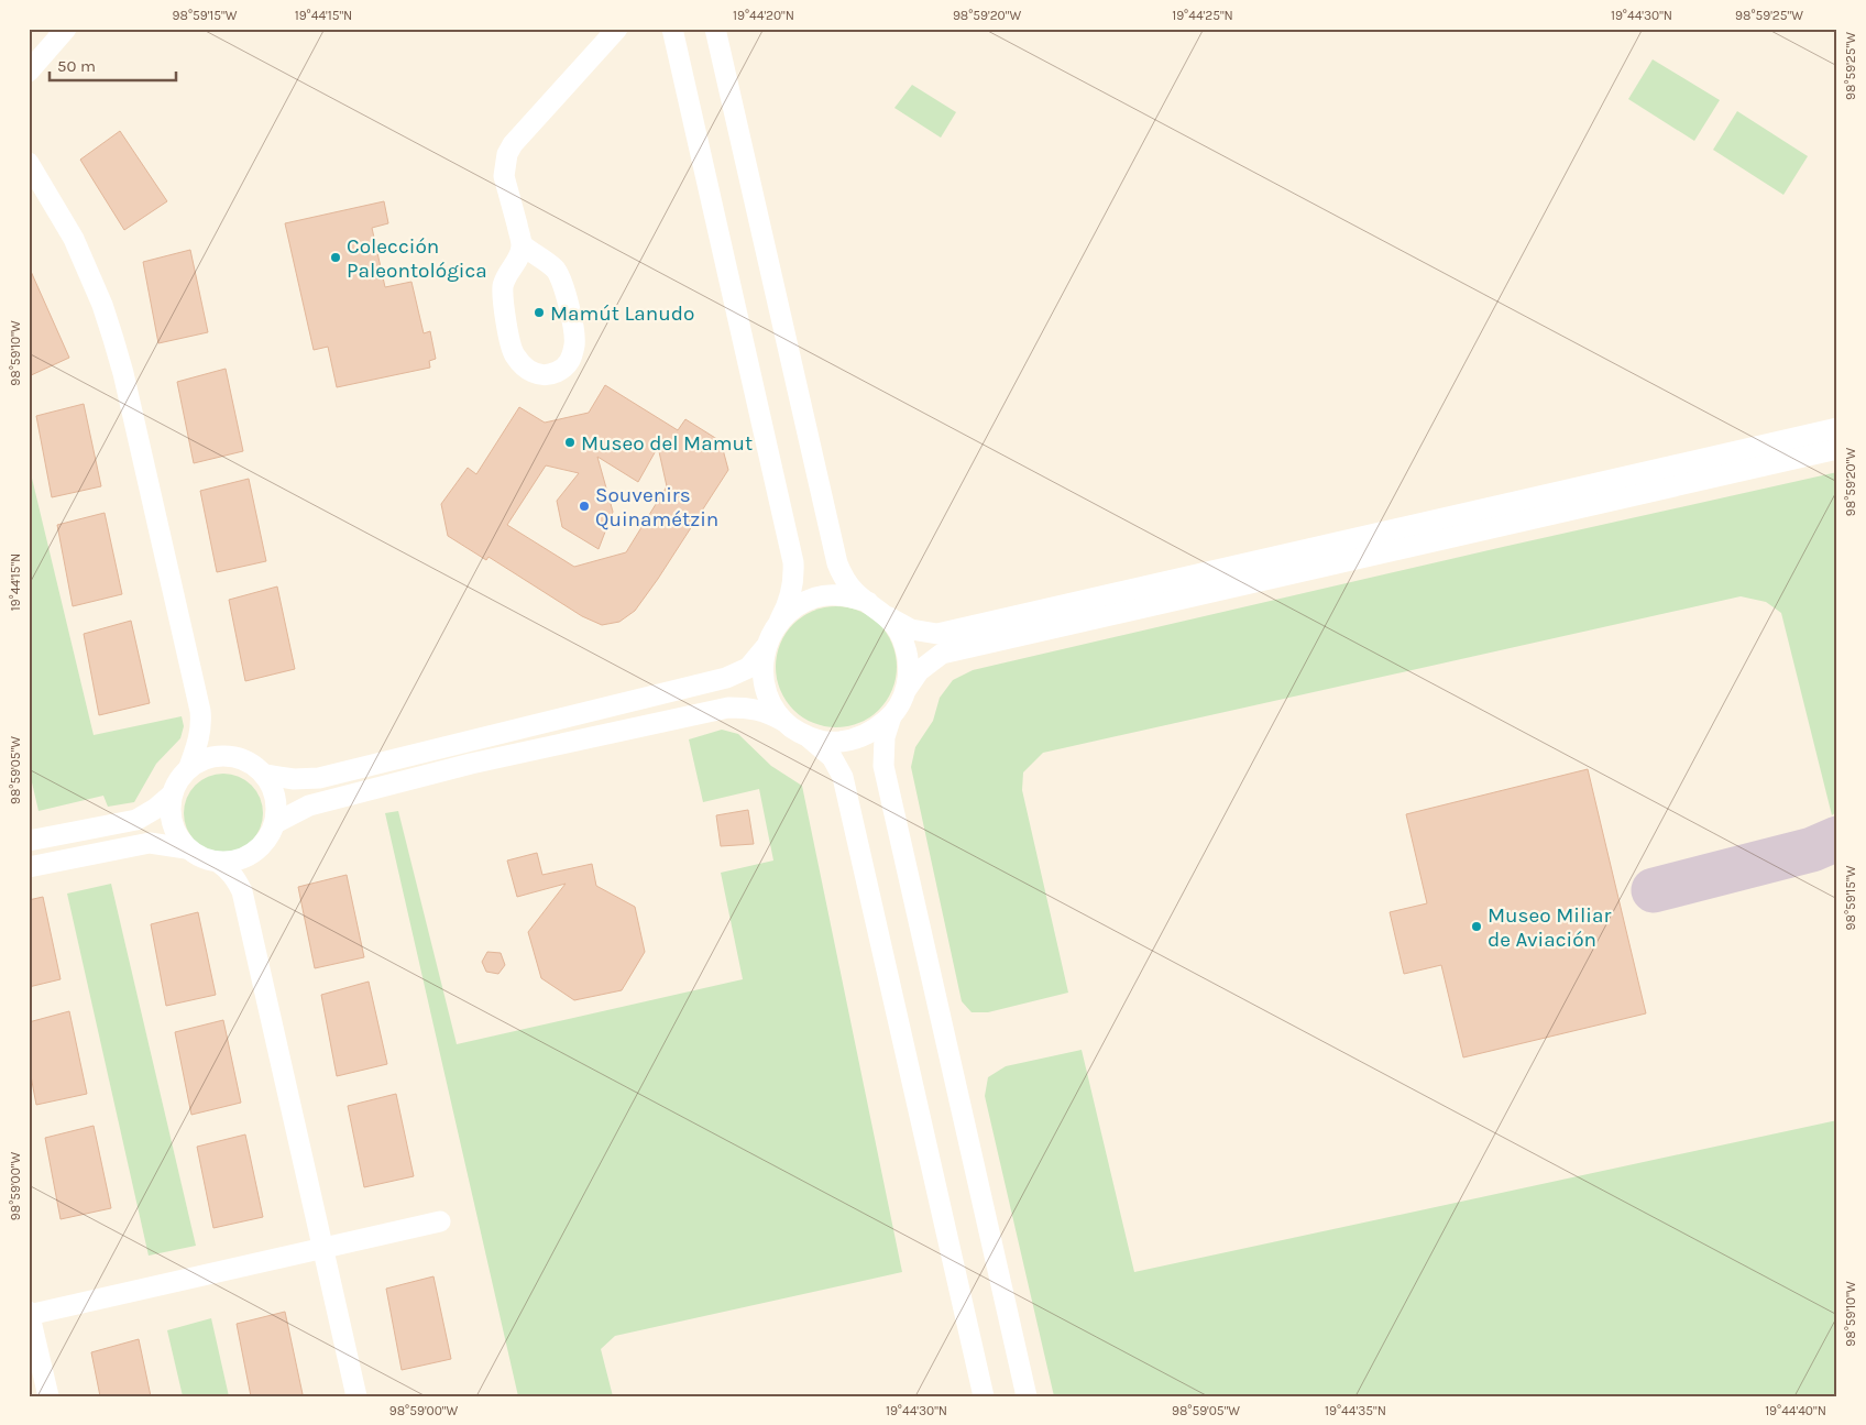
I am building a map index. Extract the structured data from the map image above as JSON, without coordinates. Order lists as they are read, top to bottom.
{
  "places": [
    "Colección Paleontológica",
    "Mamút Lanudo",
    "Museo del Mamut",
    "Souvenirs Quinamétzin",
    "Museo Miliar de Aviación"
  ],
  "scale_bar": "50 m",
  "coordinates": [
    "98°59'15\"W",
    "19°44'15\"N",
    "19°44'20\"N",
    "98°59'20\"W",
    "19°44'25\"N",
    "19°44'30\"N",
    "98°59'25\"W",
    "98°59'10\"W",
    "98°59'05\"W",
    "98°59'00\"W",
    "19°44'35\"N",
    "19°44'40\"N"
  ]
}
